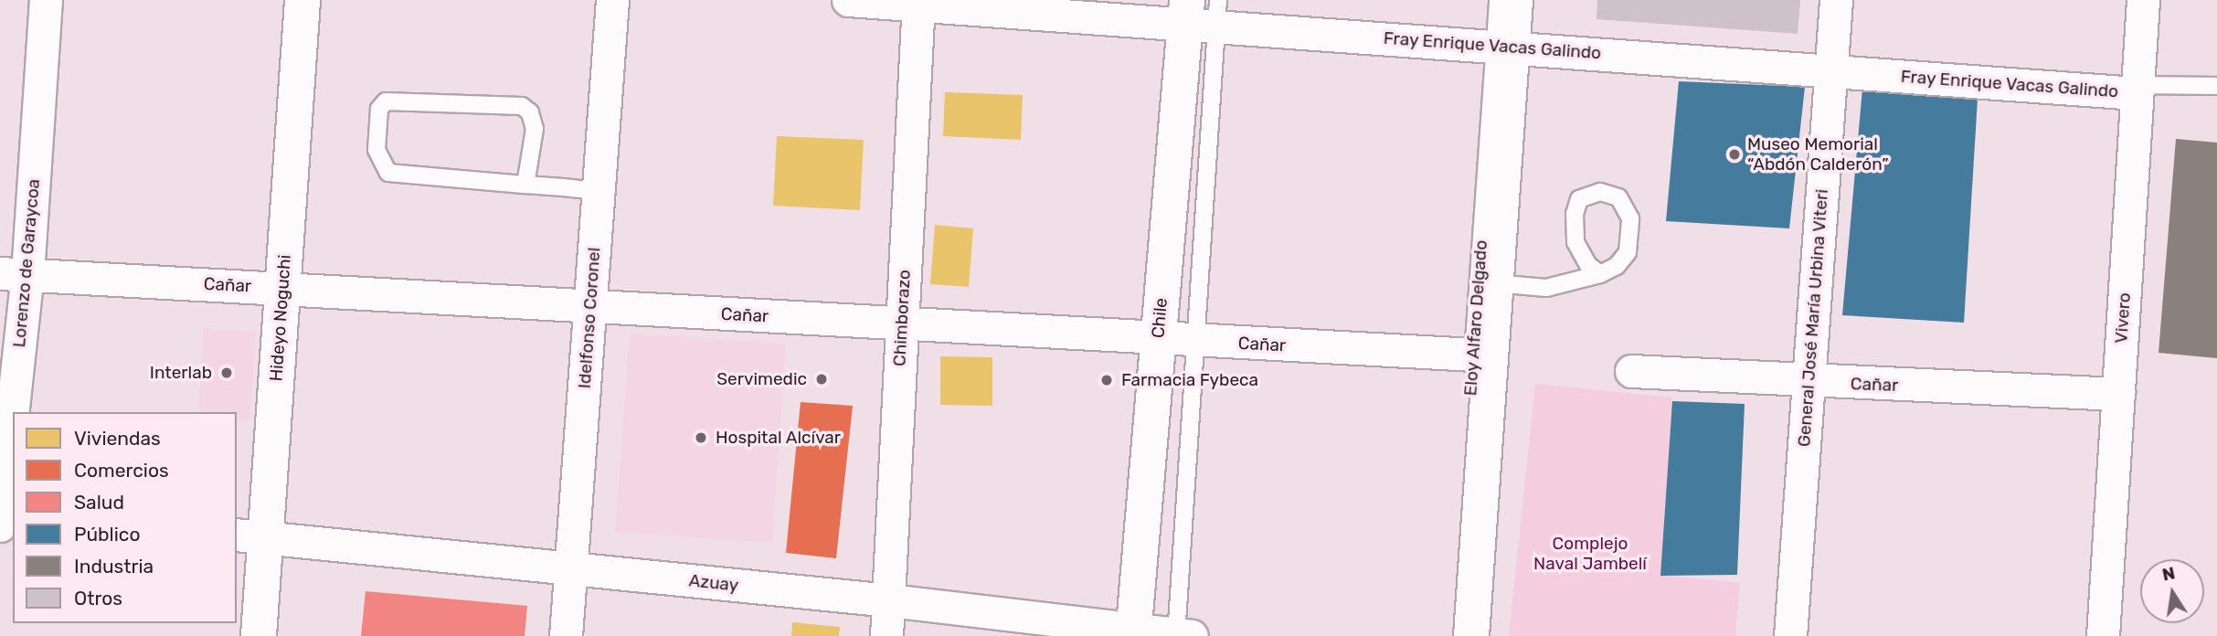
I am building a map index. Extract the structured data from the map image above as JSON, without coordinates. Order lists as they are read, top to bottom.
{
  "streets": {
    "main road": ["Hideyo Noguchi", "Chile", "Eloy Alfaro Delgado"],
    "street": [
      "Fray Enrique Vacas Galindo",
      "Lorenzo de Garaycoa",
      "Cañar",
      "Idelfonso Coronel",
      "Chimborazo",
      "General José María Urbina Viteri",
      "Vivero",
      "Azuay"
    ]
  },
  "crossings": [
    ["Fray Enrique Vacas Galindo", "Chimborazo"],
    ["Fray Enrique Vacas Galindo", "Chile"],
    ["Fray Enrique Vacas Galindo", "Eloy Alfaro Delgado"],
    ["Fray Enrique Vacas Galindo", "General José María Urbina Viteri"],
    ["Fray Enrique Vacas Galindo", "Vivero"],
    ["Lorenzo de Garaycoa", "Cañar"],
    ["Cañar", "Hideyo Noguchi"],
    ["Cañar", "Idelfonso Coronel"],
    ["Cañar", "Chimborazo"],
    ["Cañar", "Chile"],
    ["Cañar", "Eloy Alfaro Delgado"],
    ["Cañar", "General José María Urbina Viteri"],
    ["Cañar", "Vivero"],
    ["Hideyo Noguchi", "Azuay"],
    ["Idelfonso Coronel", "Azuay"],
    ["Chimborazo", "Azuay"],
    ["Chile", "Azuay"]
  ],
  "parks": ["Complejo Naval Jambelí"],
  "places": [
    "Museo Memorial “Abdón Calderón”",
    "Interlab",
    "Servimedic",
    "Farmacia Fybeca",
    "Hospital Alcívar"
  ],
  "legend": [
    "Viviendas",
    "Comercios",
    "Salud",
    "Público",
    "Industria",
    "Otros"
  ],
  "north": "top"
}
